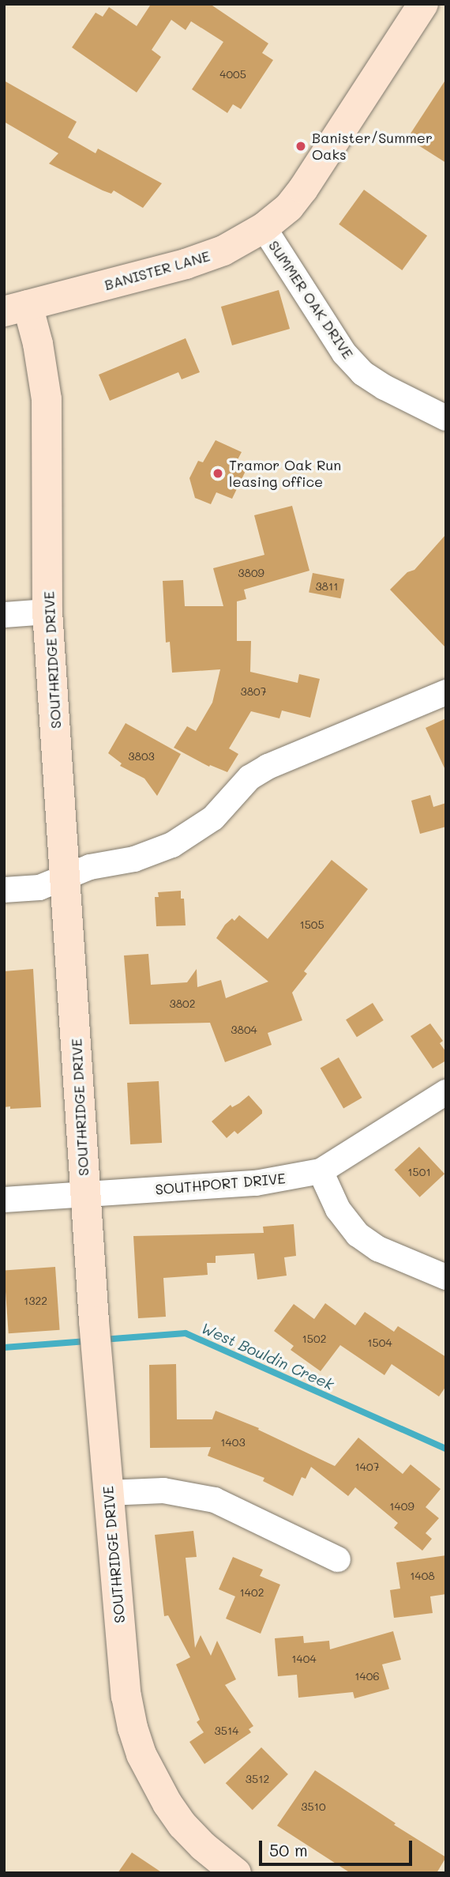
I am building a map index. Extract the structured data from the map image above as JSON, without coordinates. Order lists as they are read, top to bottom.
{
  "streets": {
    "street": [
      "BANISTER LANE",
      "SUMMER OAK DRIVE",
      "SOUTHRIDGE DRIVE",
      "SOUTHPORT DRIVE"
    ]
  },
  "crossings": [
    ["BANISTER LANE", "SUMMER OAK DRIVE"],
    ["BANISTER LANE", "SOUTHRIDGE DRIVE"],
    ["SOUTHRIDGE DRIVE", "SOUTHPORT DRIVE"]
  ],
  "water": ["West Bouldin Creek"],
  "places": ["Banister/Summer Oaks", "Tramor Oak Run leasing office"],
  "house_numbers": [
    "4005",
    "3809",
    "3811",
    "3807",
    "3803",
    "1505",
    "3802",
    "3804",
    "1501",
    "1322",
    "1502",
    "1504",
    "1403",
    "1407",
    "1409",
    "1408",
    "1402",
    "1404",
    "1406",
    "3514",
    "3512",
    "3510"
  ],
  "scale_bar": "50 m"
}
